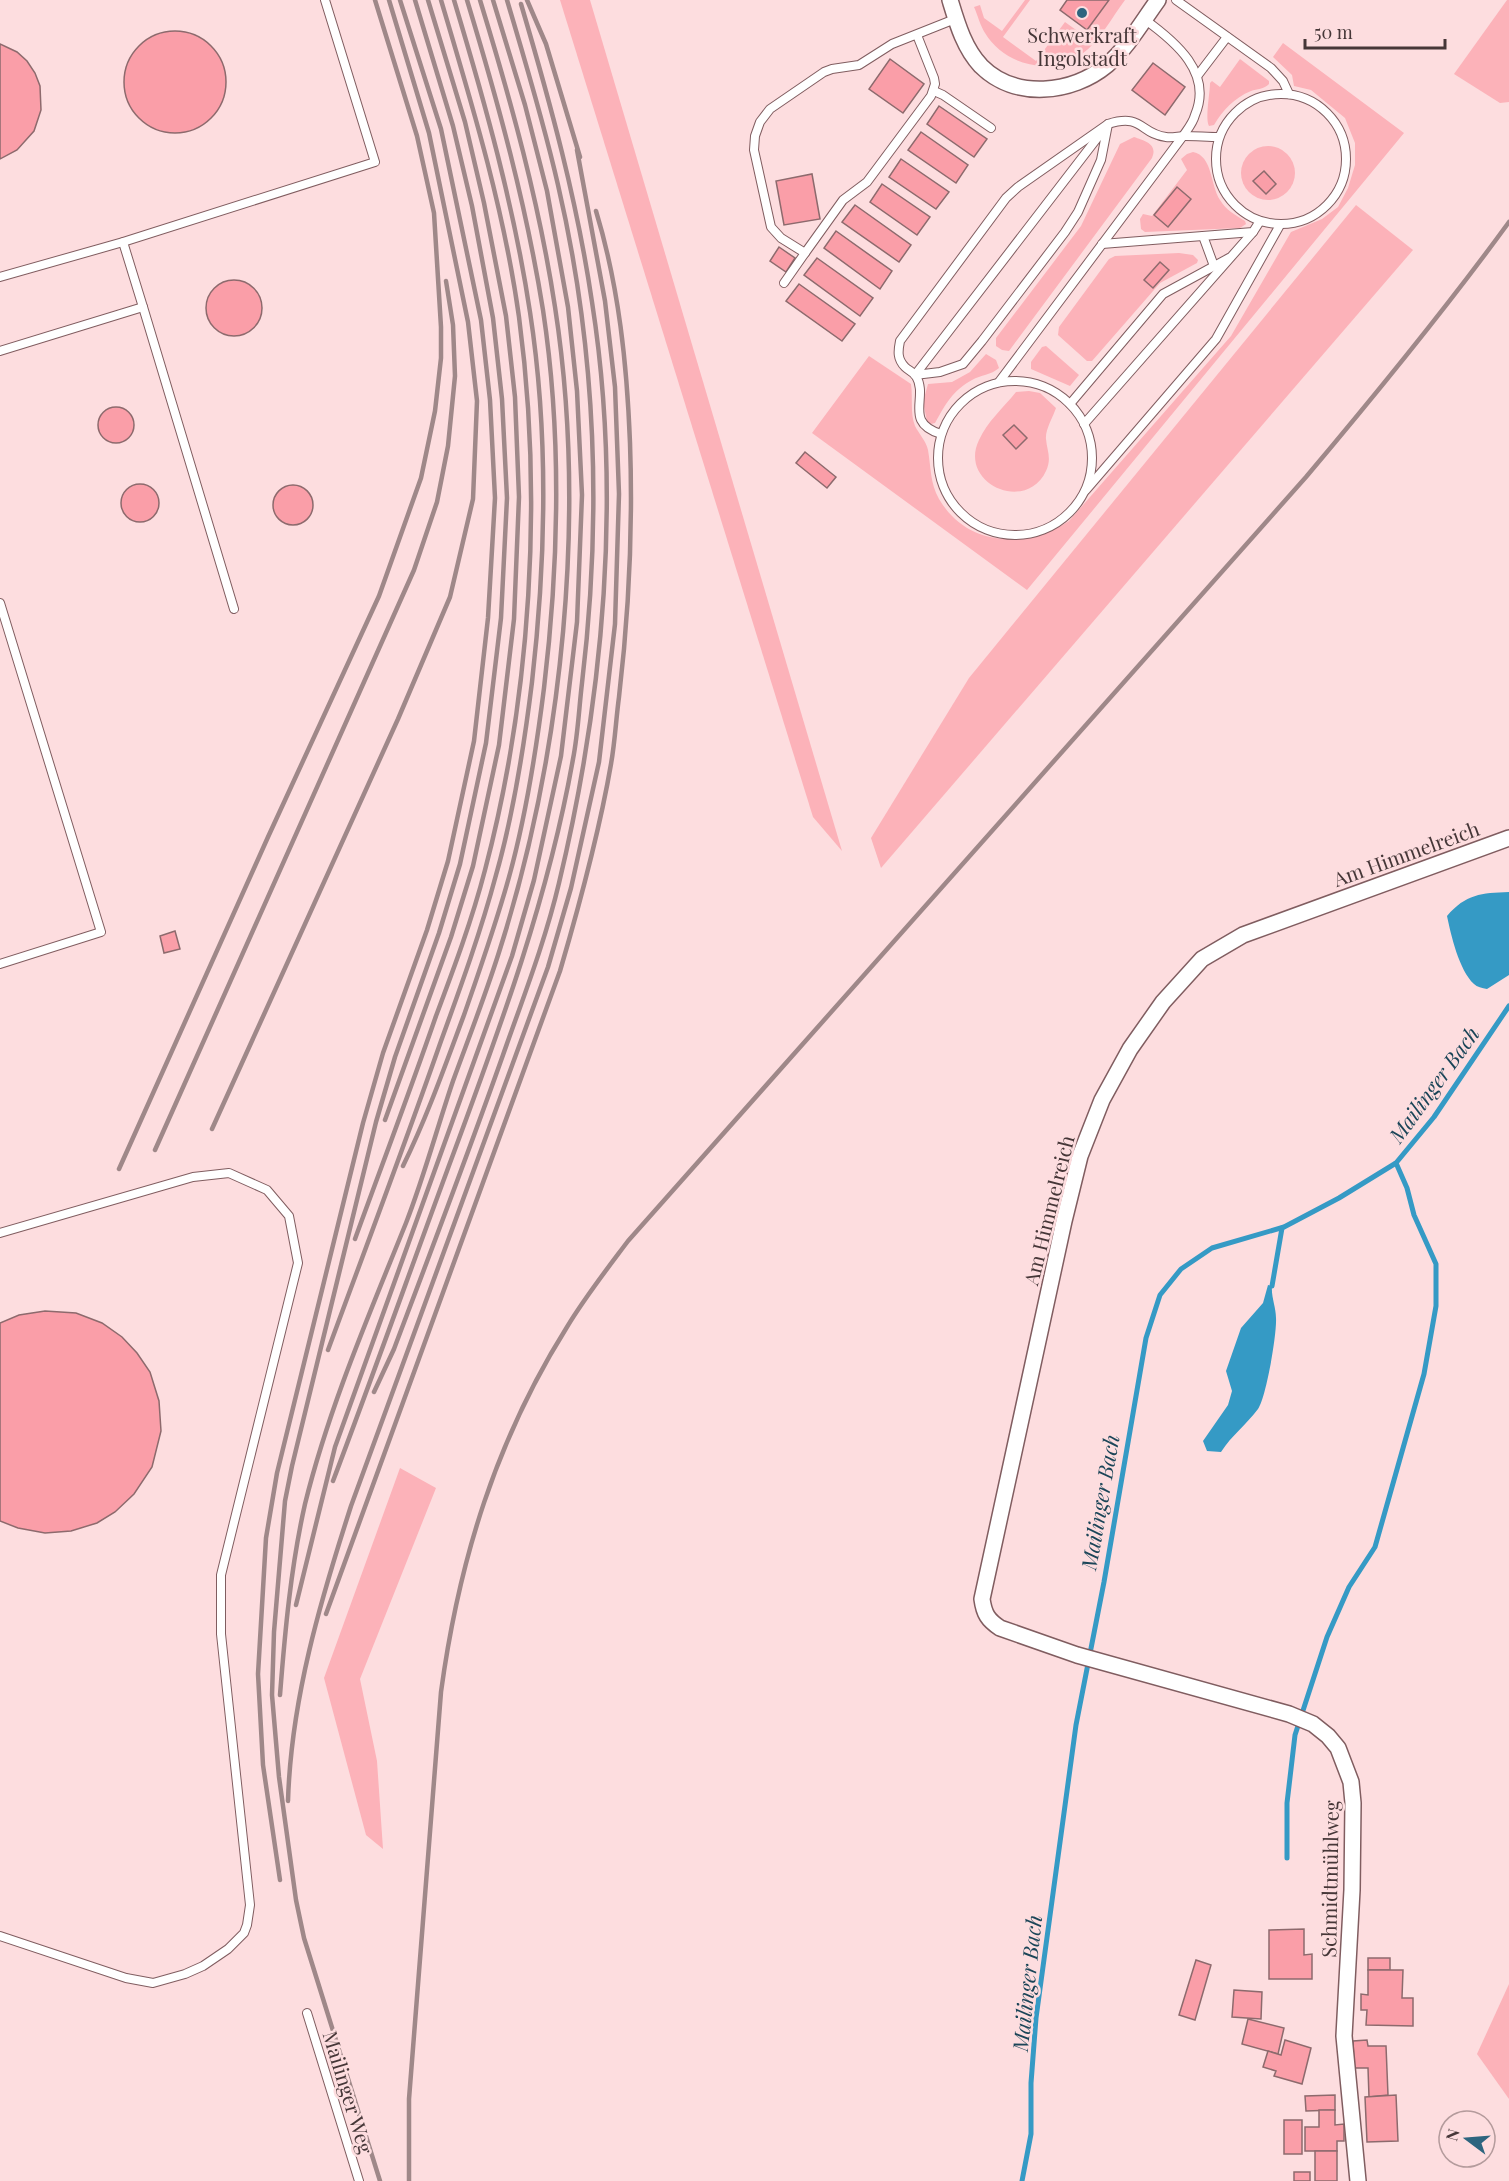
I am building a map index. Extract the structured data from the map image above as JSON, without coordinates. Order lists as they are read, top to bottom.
{
  "streets": {
    "street": ["Am Himmelreich", "Schmidtmühlweg"],
    "lane": ["Mailinger Weg"]
  },
  "crossings": [
    ["Am Himmelreich", "Schmidtmühlweg"]
  ],
  "water": ["Mailinger Bach"],
  "places": ["Schwerkraft Ingolstadt"],
  "scale_bar": "50 m",
  "north": "left"
}
